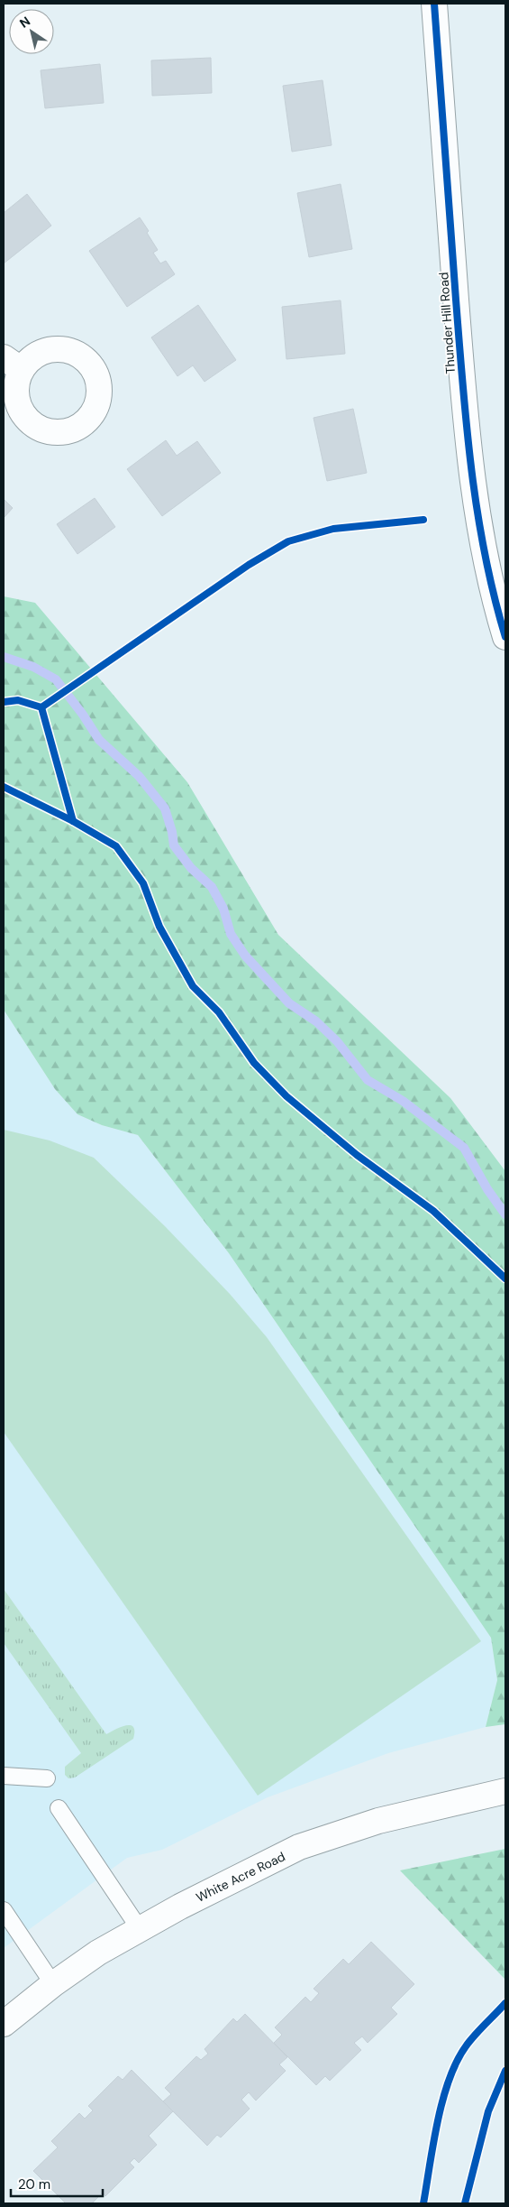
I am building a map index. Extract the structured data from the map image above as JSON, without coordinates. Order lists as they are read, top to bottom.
{
  "streets": {
    "street": ["Thunder Hill Road", "White Acre Road"]
  },
  "scale_bar": "20 m",
  "north": "top left"
}
